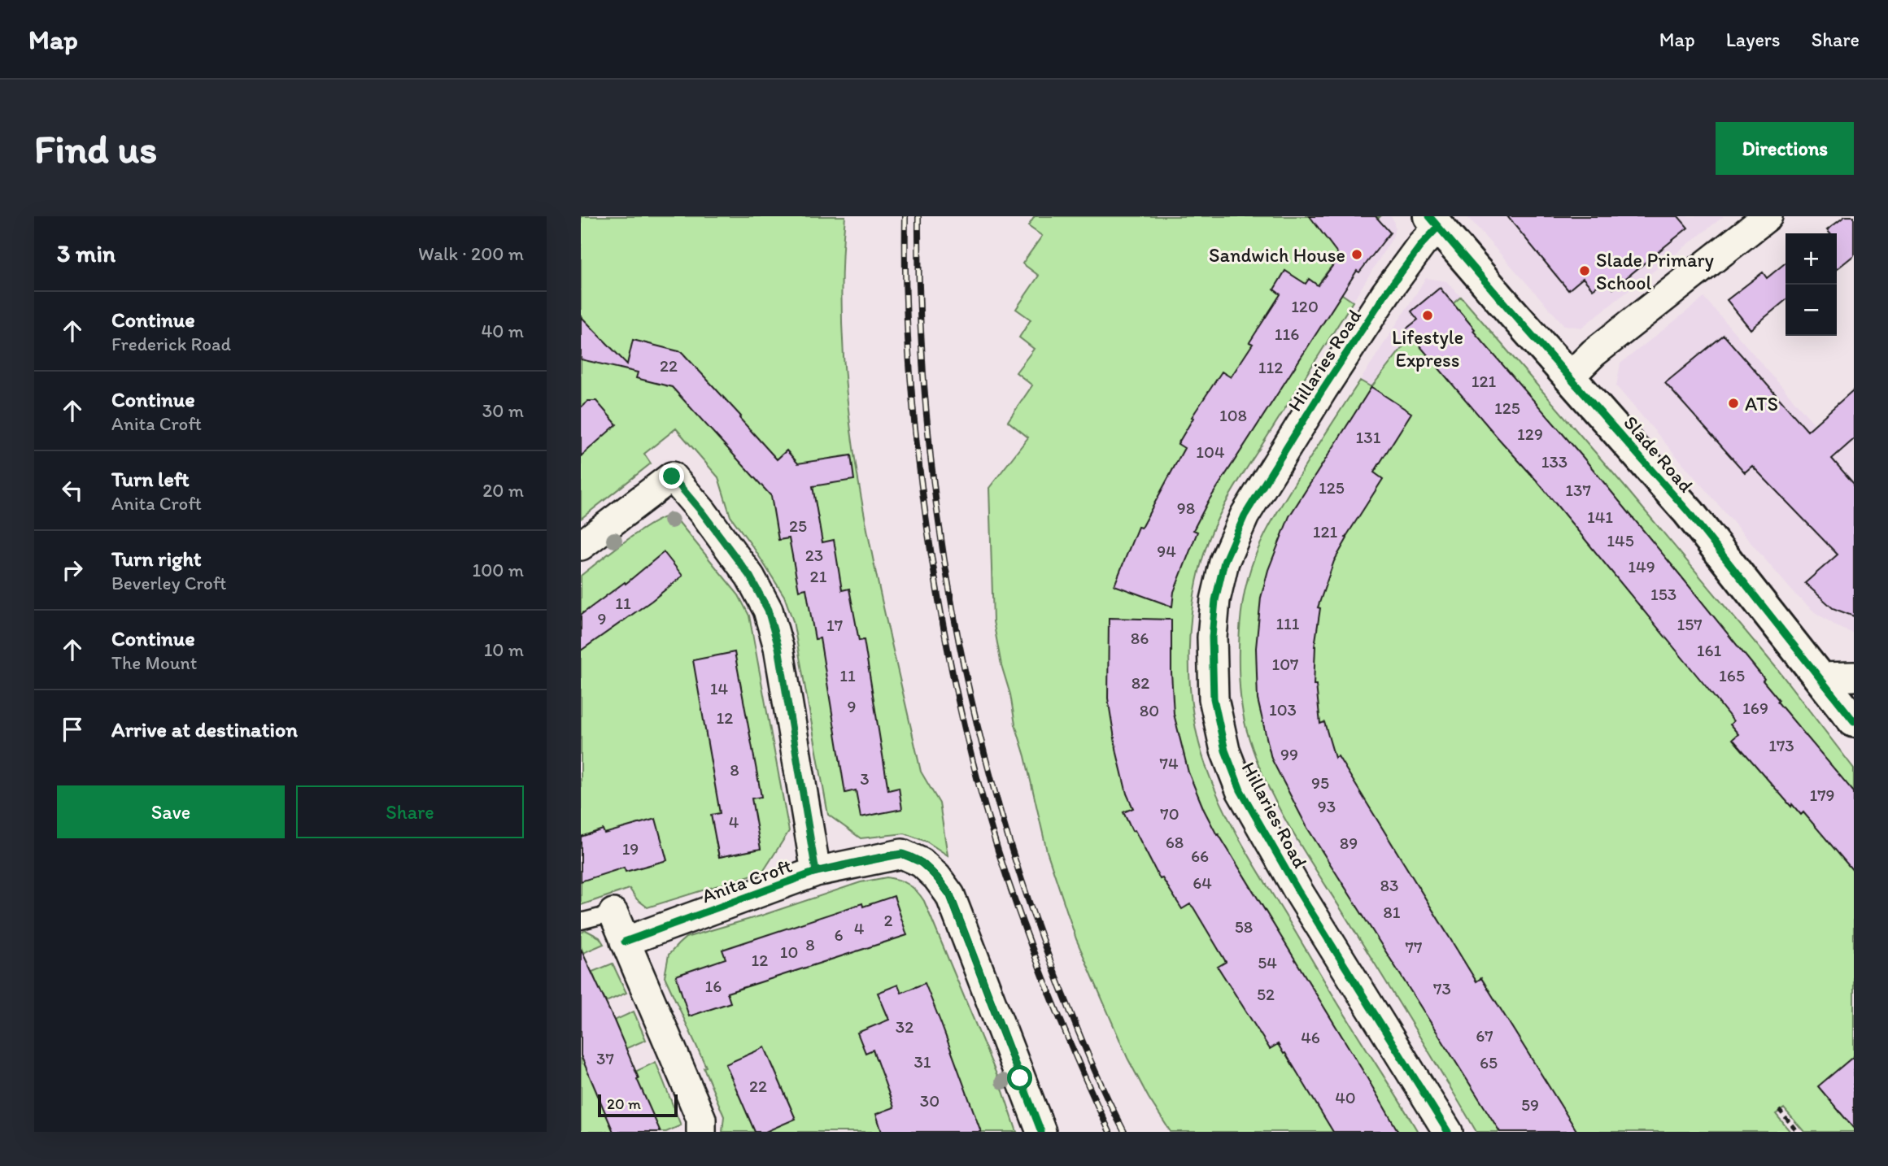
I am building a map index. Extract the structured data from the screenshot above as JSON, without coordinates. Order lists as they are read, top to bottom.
{
  "streets": {
    "street": ["Hillaries Road", "Slade Road", "Anita Croft"]
  },
  "crossings": [
    ["Hillaries Road", "Slade Road"]
  ],
  "places": [
    "Sandwich House",
    "Slade Primary School",
    "Lifestyle Express",
    "ATS"
  ],
  "house_numbers": [
    "120",
    "116",
    "22",
    "112",
    "121",
    "125",
    "108",
    "129",
    "131",
    "104",
    "133",
    "125",
    "137",
    "98",
    "141",
    "25",
    "121",
    "145",
    "94",
    "23",
    "149",
    "21",
    "153",
    "11",
    "9",
    "111",
    "157",
    "17",
    "86",
    "161",
    "107",
    "11",
    "165",
    "82",
    "14",
    "9",
    "169",
    "103",
    "80",
    "12",
    "173",
    "99",
    "74",
    "8",
    "3",
    "95",
    "179",
    "93",
    "70",
    "4",
    "68",
    "89",
    "19",
    "66",
    "64",
    "83",
    "81",
    "2",
    "58",
    "4",
    "6",
    "8",
    "77",
    "10",
    "12",
    "54",
    "16",
    "73",
    "52",
    "32",
    "67",
    "46",
    "37",
    "31",
    "65",
    "22",
    "40",
    "30",
    "59"
  ],
  "scale_bar": "20 m",
  "page": {
    "header": "Map",
    "nav": ["Map", "Layers", "Share"],
    "buttons": [
      "Directions",
      ["Save", "Share"]
    ],
    "title": "Find us",
    "heading": ["3 min", "Walk · 200 m"],
    "map_buttons": ["+", "−"],
    "list": [
      ["Continue", "Frederick Road", "40 m"],
      ["Continue", "Anita Croft", "30 m"],
      ["Turn left", "Anita Croft", "20 m"],
      ["Turn right", "Beverley Croft", "100 m"],
      ["Continue", "The Mount", "10 m"],
      "Arrive at destination"
    ],
    "scale": "20 m"
  }
}
